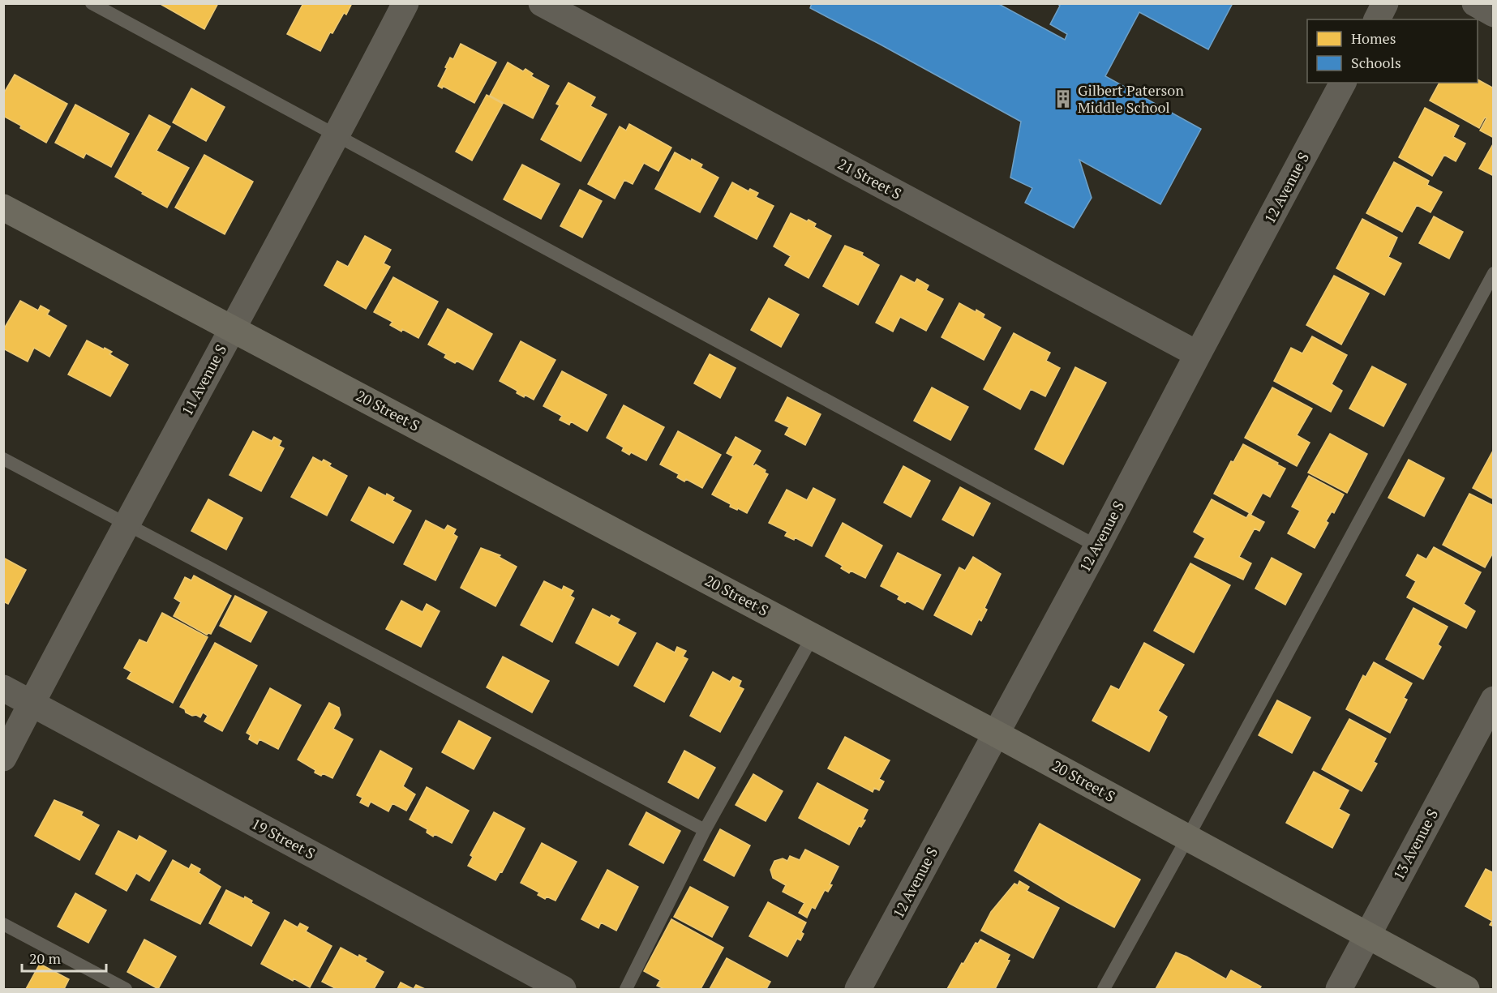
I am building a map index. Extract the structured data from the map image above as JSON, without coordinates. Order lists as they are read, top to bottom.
{
  "streets": {
    "street": [
      "21 Street S",
      "12 Avenue S",
      "11 Avenue S",
      "20 Street S",
      "19 Street S",
      "13 Avenue S"
    ]
  },
  "crossings": [
    ["21 Street S", "12 Avenue S"],
    ["12 Avenue S", "20 Street S"],
    ["11 Avenue S", "20 Street S"],
    ["11 Avenue S", "19 Street S"],
    ["20 Street S", "13 Avenue S"]
  ],
  "places": {
    "building": ["Gilbert Paterson Middle School"]
  },
  "legend": ["Homes", "Schools"],
  "scale_bar": "20 m"
}
